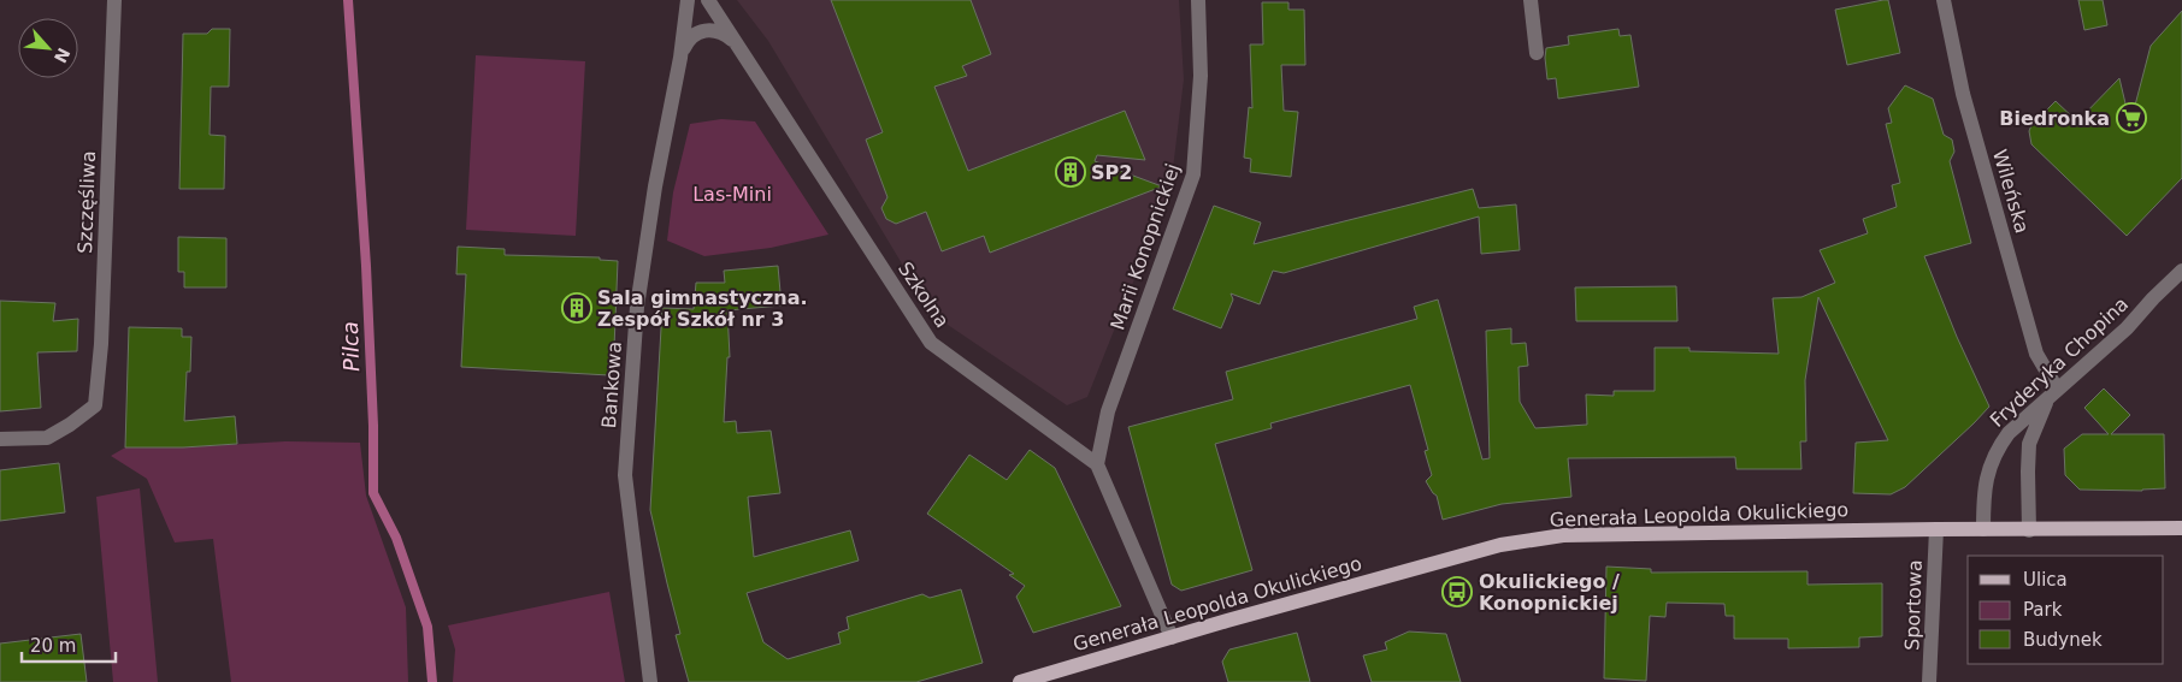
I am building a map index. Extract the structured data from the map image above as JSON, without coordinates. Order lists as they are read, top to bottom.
{
  "streets": {
    "main road": ["Generała Leopolda Okulickiego"],
    "street": [
      "Wileńska",
      "Szczęśliwa",
      "Marii Konopnickiej",
      "Szkolna",
      "Fryderyka Chopina",
      "Bankowa",
      "Sportowa"
    ]
  },
  "crossings": [
    ["Wileńska", "Fryderyka Chopina"],
    ["Marii Konopnickiej", "Szkolna"],
    ["Szkolna", "Bankowa"],
    ["Fryderyka Chopina", "Generała Leopolda Okulickiego"],
    ["Generała Leopolda Okulickiego", "Sportowa"]
  ],
  "water": ["Pilca"],
  "parks": ["Las-Mini"],
  "places": {
    "supermarket": ["Biedronka"],
    "building": ["SP2", "Sala gimnastyczna. Zespół Szkół nr 3"],
    "bus stop": ["Okulickiego / Konopnickiej"]
  },
  "legend": ["Ulica", "Park", "Budynek"],
  "scale_bar": "20 m",
  "north": "bottom right"
}
